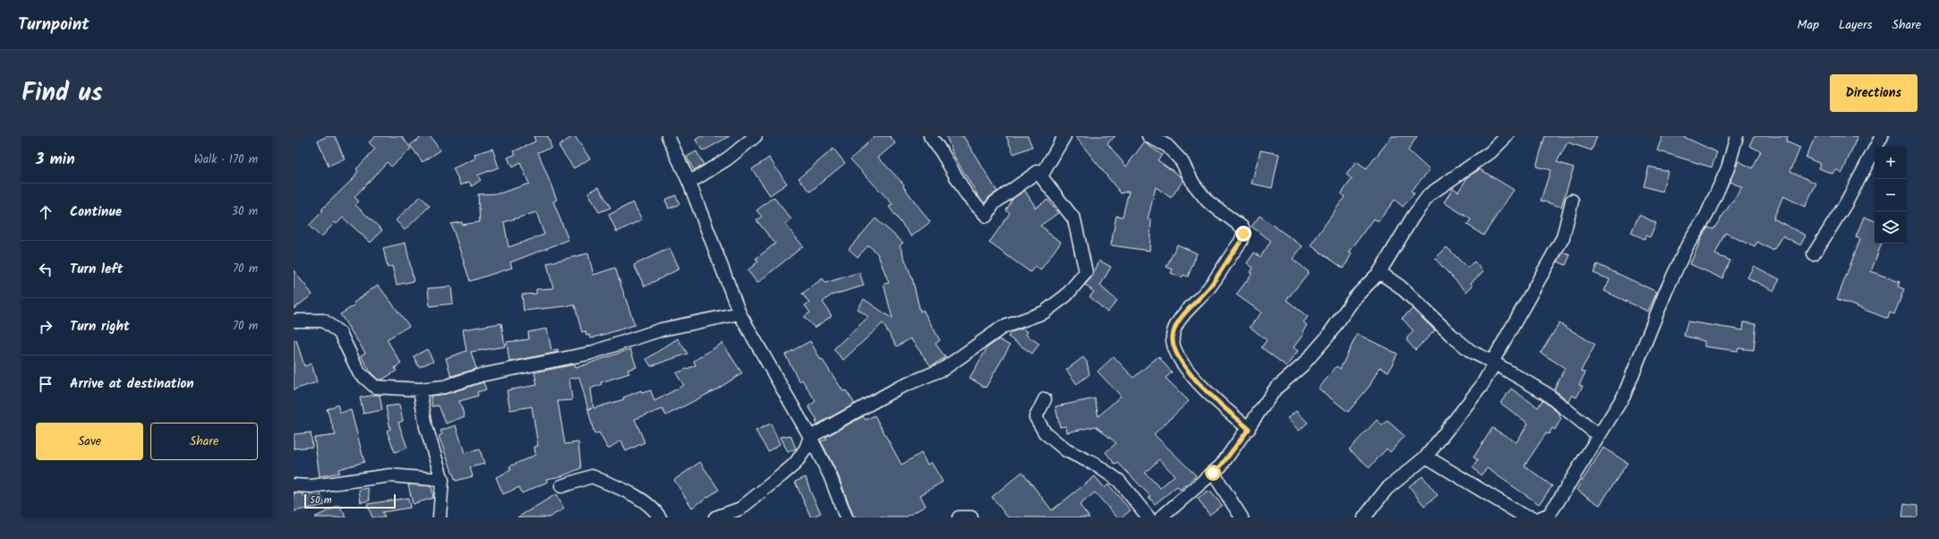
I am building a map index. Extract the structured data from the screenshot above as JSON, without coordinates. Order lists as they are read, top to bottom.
{
  "scale_bar": "50 m",
  "page": {
    "header": "Turnpoint",
    "nav": ["Map", "Layers", "Share"],
    "title": "Find us",
    "buttons": [
      "Directions",
      ["Save", "Share"]
    ],
    "heading": ["3 min", "Walk · 170 m"],
    "map_buttons": ["+", "−"],
    "list": [
      ["Continue", "30 m"],
      ["Turn left", "70 m"],
      ["Turn right", "70 m"],
      "Arrive at destination"
    ],
    "scale": "50 m"
  }
}
